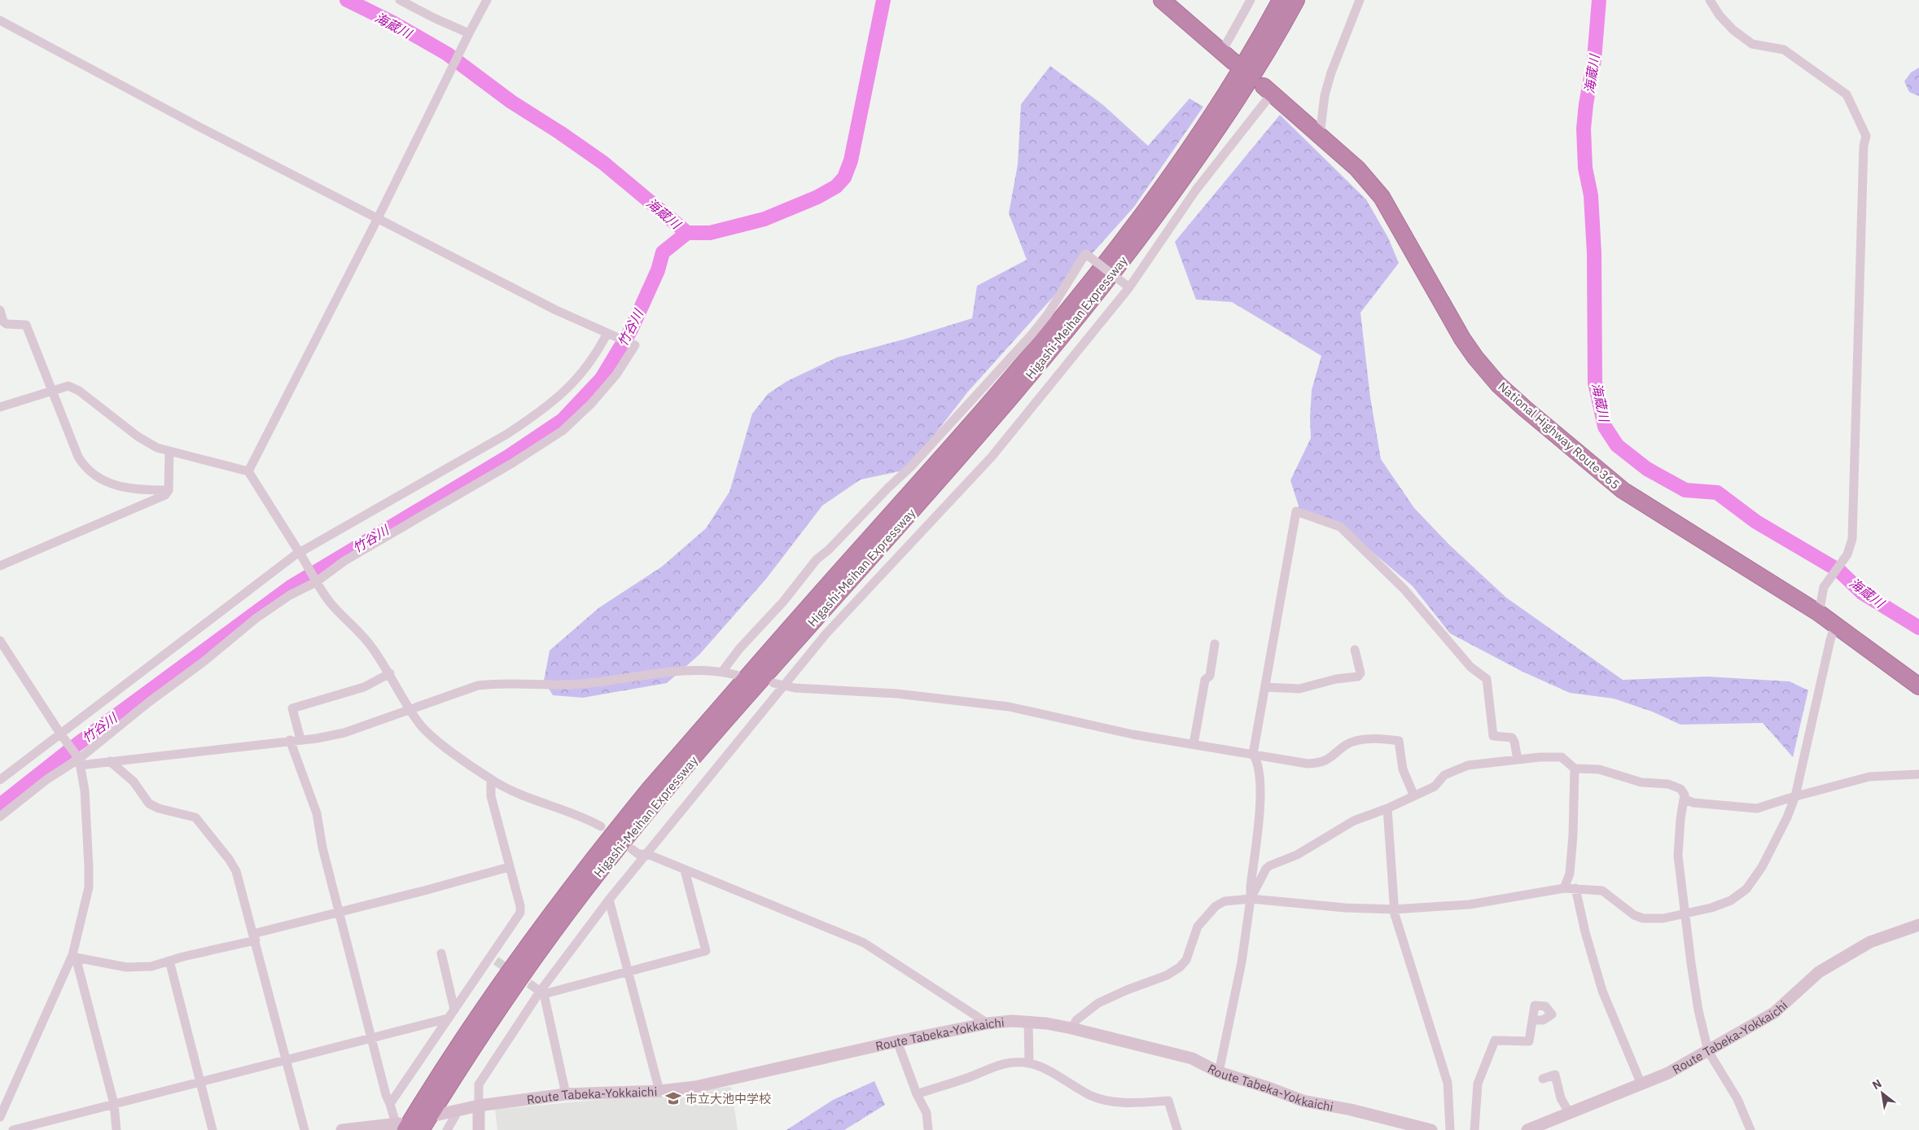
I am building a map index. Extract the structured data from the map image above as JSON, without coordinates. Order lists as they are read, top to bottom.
{
  "streets": {
    "highway": ["Higashi-Meihan Expressway", "National Highway Route 365"],
    "main road": ["Route Tabeka-Yokkaichi"]
  },
  "water": ["海蔵川", "竹谷川"],
  "places": {
    "school or university": ["市立大池中学校"]
  },
  "north": "top left"
}
